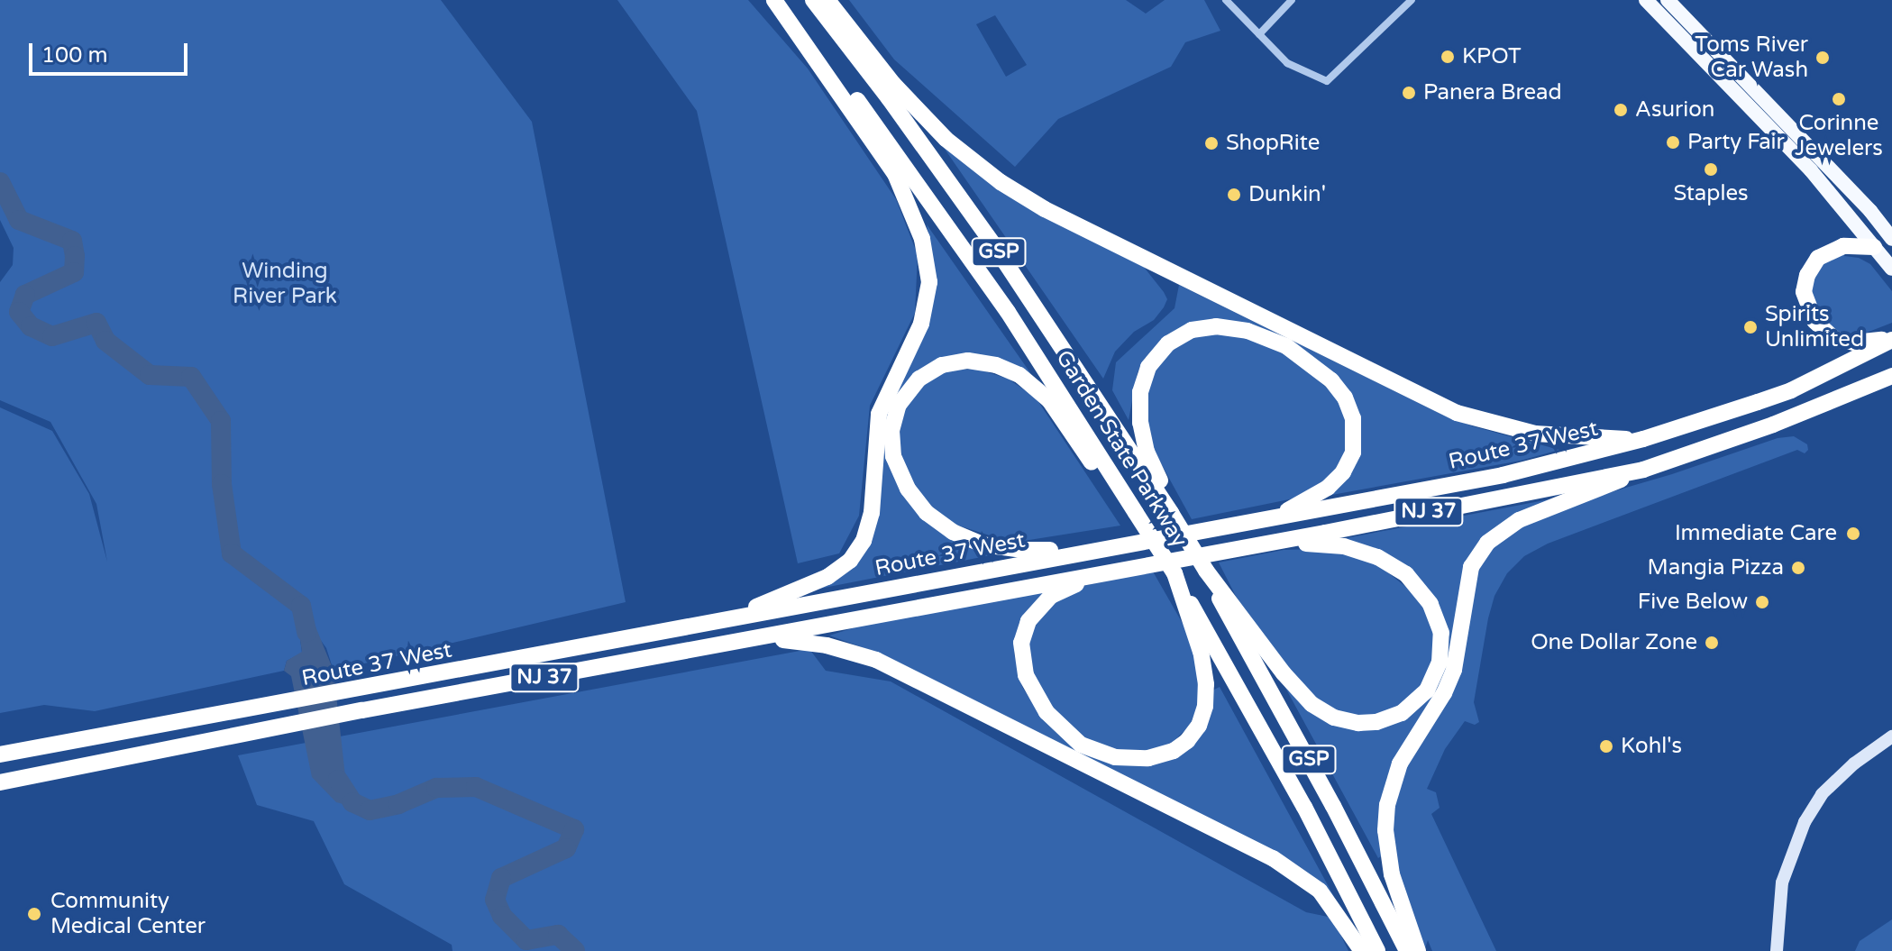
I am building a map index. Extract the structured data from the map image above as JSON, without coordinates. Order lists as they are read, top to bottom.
{
  "streets": {
    "highway": [
      "GSP",
      "Route 37 West",
      "Garden State Parkway",
      "NJ 37"
    ]
  },
  "parks": ["Winding River Park"],
  "places": [
    "KPOT",
    "Toms River Car Wash",
    "Panera Bread",
    "Corinne Jewelers",
    "Asurion",
    "Party Fair",
    "ShopRite",
    "Staples",
    "Dunkin'",
    "Spirits Unlimited",
    "Immediate Care",
    "Mangia Pizza",
    "Five Below",
    "One Dollar Zone",
    "Kohl's",
    "Community Medical Center"
  ],
  "scale_bar": "100 m"
}
